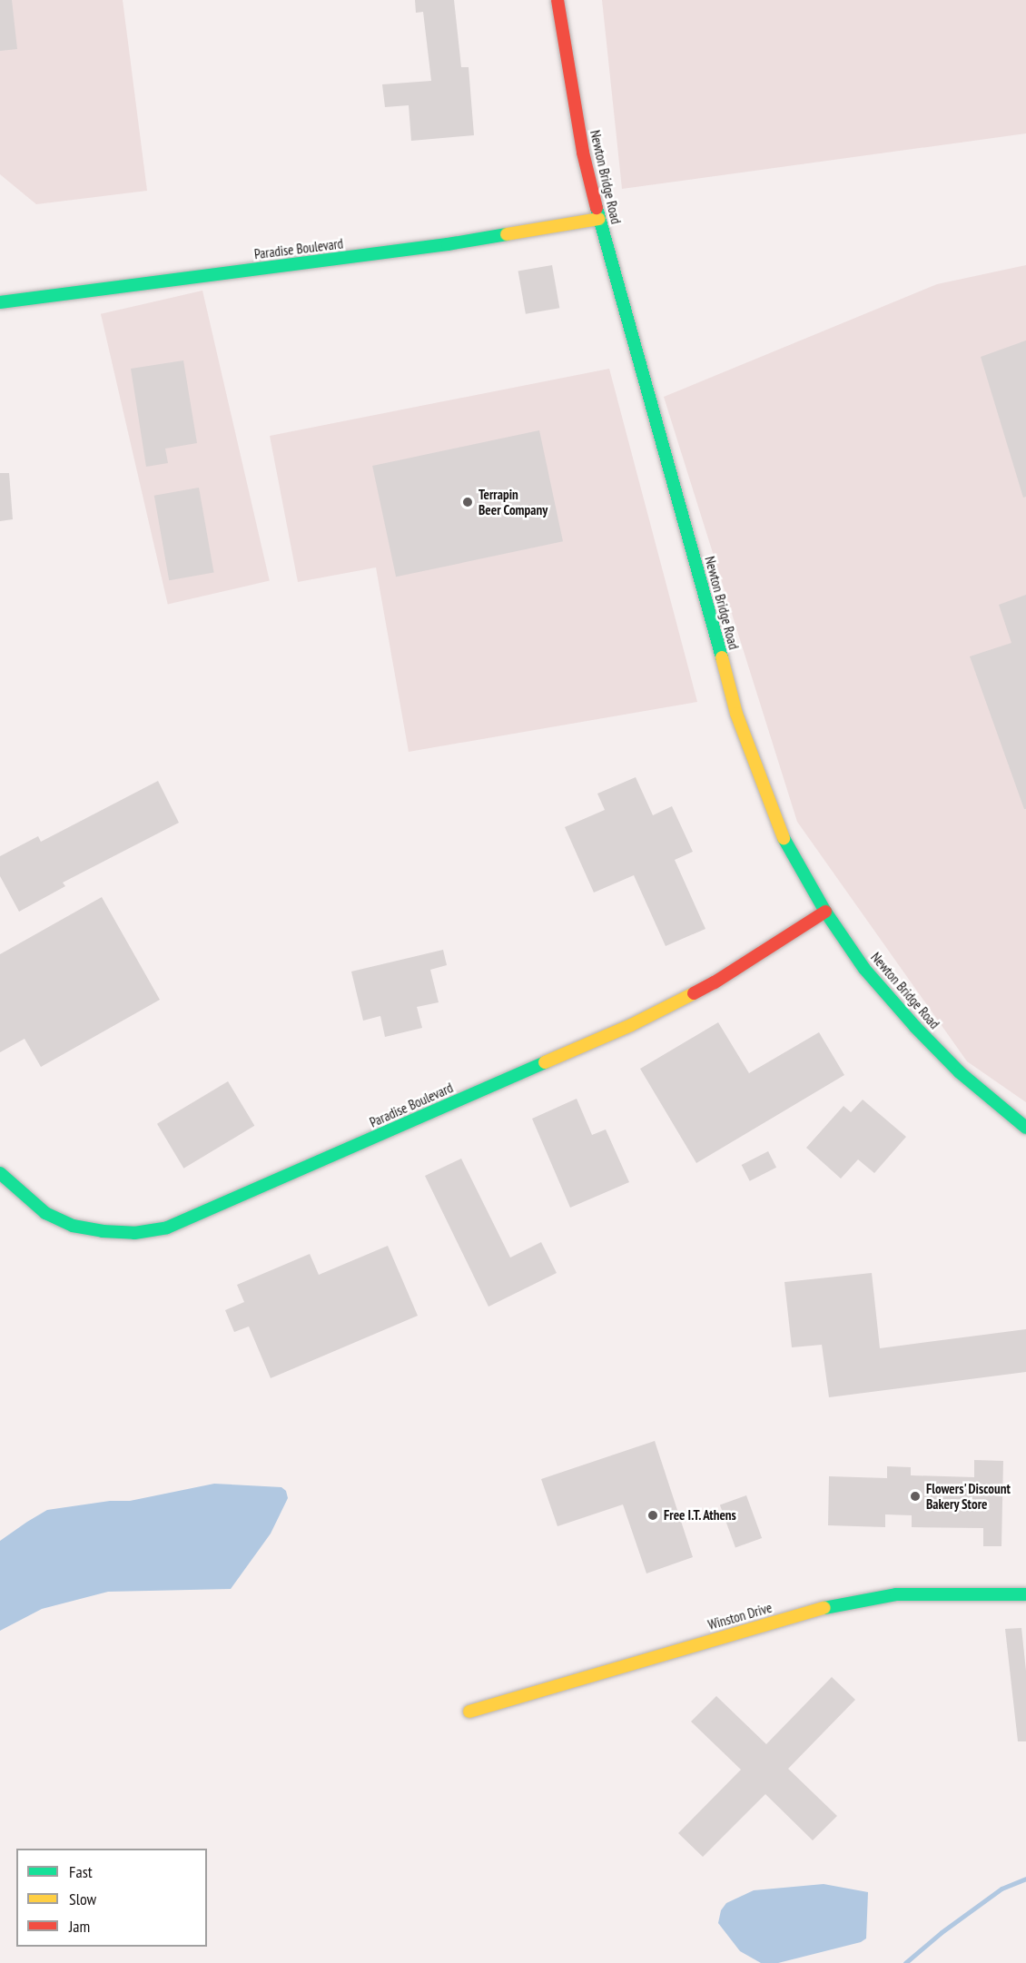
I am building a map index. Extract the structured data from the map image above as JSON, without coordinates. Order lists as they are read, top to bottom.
{
  "streets": {
    "street": ["Newton Bridge Road", "Paradise Boulevard", "Winston Drive"]
  },
  "crossings": [
    ["Newton Bridge Road", "Paradise Boulevard"]
  ],
  "places": ["Terrapin Beer Company", "Flowers' Discount Bakery Store", "Free I.T. Athens"],
  "legend": ["Fast", "Slow", "Jam"]
}
